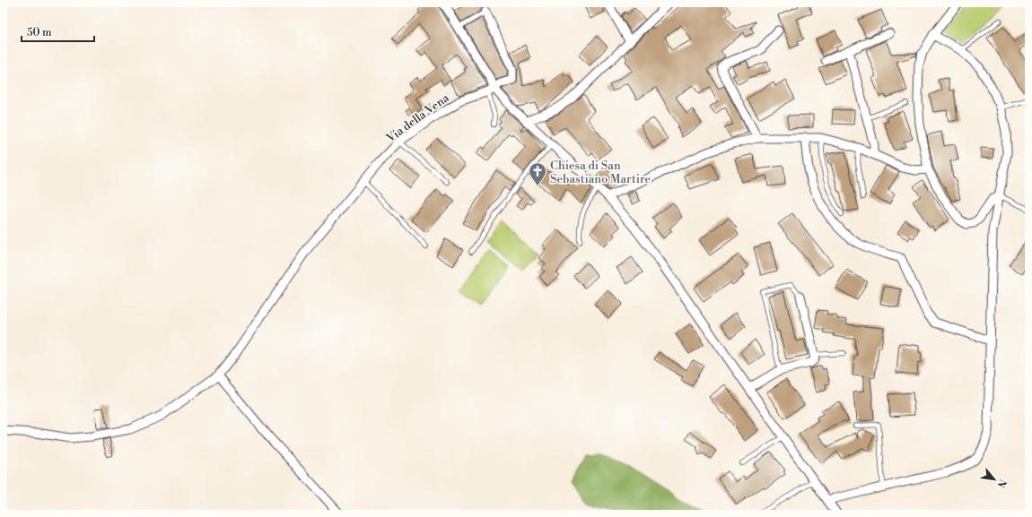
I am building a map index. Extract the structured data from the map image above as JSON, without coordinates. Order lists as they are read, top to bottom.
{
  "streets": {
    "street": ["Via della Vena"]
  },
  "places": {
    "church": ["Chiesa di San Sebastiano Martire"]
  },
  "scale_bar": "50 m",
  "north": "bottom right"
}
